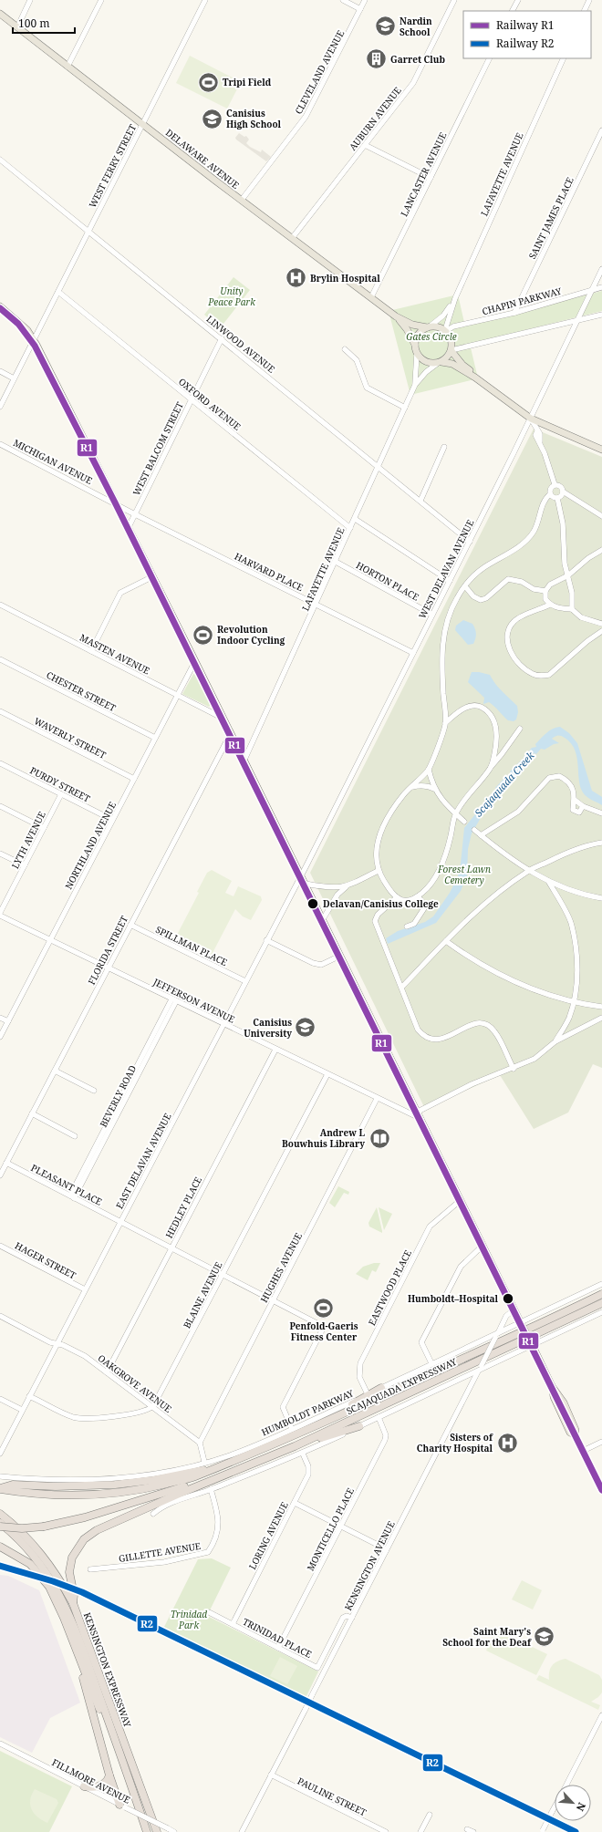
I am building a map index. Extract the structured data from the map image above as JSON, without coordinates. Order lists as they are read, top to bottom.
{
  "streets": {
    "highway": ["SCAJAQUADA EXPRESSWAY", "KENSINGTON EXPRESSWAY"],
    "main road": ["DELAWARE AVENUE"],
    "street": [
      "CLEVELAND AVENUE",
      "AUBURN AVENUE",
      "WEST FERRY STREET",
      "LANCASTER AVENUE",
      "LAFAYETTE AVENUE",
      "SAINT JAMES PLACE",
      "CHAPIN PARKWAY",
      "LINWOOD AVENUE",
      "OXFORD AVENUE",
      "WEST BALCOM STREET",
      "MICHIGAN AVENUE",
      "WEST DELAVAN AVENUE",
      "HARVARD PLACE",
      "HORTON PLACE",
      "MASTEN AVENUE",
      "CHESTER STREET",
      "WAVERLY STREET",
      "PURDY STREET",
      "LYTH AVENUE",
      "NORTHLAND AVENUE",
      "SPILLMAN PLACE",
      "FLORIDA STREET",
      "JEFFERSON AVENUE",
      "BEVERLY ROAD",
      "EAST DELAVAN AVENUE",
      "PLEASANT PLACE",
      "HEDLEY PLACE",
      "HAGER STREET",
      "HUGHES AVENUE",
      "EASTWOOD PLACE",
      "BLAINE AVENUE",
      "OAKGROVE AVENUE",
      "HUMBOLDT PARKWAY",
      "MONTICELLO PLACE",
      "LORING AVENUE",
      "GILLETTE AVENUE",
      "KENSINGTON AVENUE",
      "TRINIDAD PLACE",
      "FILLMORE AVENUE",
      "PAULINE STREET"
    ]
  },
  "crossings": [
    ["CLEVELAND AVENUE", "DELAWARE AVENUE"],
    ["AUBURN AVENUE", "DELAWARE AVENUE"],
    ["DELAWARE AVENUE", "WEST FERRY STREET"],
    ["DELAWARE AVENUE", "LANCASTER AVENUE"],
    ["DELAWARE AVENUE", "LAFAYETTE AVENUE"],
    ["DELAWARE AVENUE", "CHAPIN PARKWAY"],
    ["WEST FERRY STREET", "LINWOOD AVENUE"],
    ["WEST FERRY STREET", "OXFORD AVENUE"],
    ["LAFAYETTE AVENUE", "CHAPIN PARKWAY"],
    ["LAFAYETTE AVENUE", "LINWOOD AVENUE"],
    ["LAFAYETTE AVENUE", "OXFORD AVENUE"],
    ["LAFAYETTE AVENUE", "HARVARD PLACE"],
    ["LAFAYETTE AVENUE", "HORTON PLACE"],
    ["SAINT JAMES PLACE", "CHAPIN PARKWAY"],
    ["CHAPIN PARKWAY", "WEST DELAVAN AVENUE"],
    ["LINWOOD AVENUE", "WEST BALCOM STREET"],
    ["LINWOOD AVENUE", "WEST DELAVAN AVENUE"],
    ["OXFORD AVENUE", "WEST BALCOM STREET"],
    ["WEST BALCOM STREET", "HARVARD PLACE"],
    ["MICHIGAN AVENUE", "HARVARD PLACE"],
    ["WEST DELAVAN AVENUE", "HARVARD PLACE"],
    ["WEST DELAVAN AVENUE", "HORTON PLACE"],
    ["WEST DELAVAN AVENUE", "EAST DELAVAN AVENUE"],
    ["MASTEN AVENUE", "NORTHLAND AVENUE"],
    ["CHESTER STREET", "NORTHLAND AVENUE"],
    ["WAVERLY STREET", "NORTHLAND AVENUE"],
    ["PURDY STREET", "LYTH AVENUE"],
    ["PURDY STREET", "NORTHLAND AVENUE"],
    ["LYTH AVENUE", "JEFFERSON AVENUE"],
    ["NORTHLAND AVENUE", "JEFFERSON AVENUE"],
    ["SPILLMAN PLACE", "FLORIDA STREET"],
    ["SPILLMAN PLACE", "EAST DELAVAN AVENUE"],
    ["FLORIDA STREET", "JEFFERSON AVENUE"],
    ["FLORIDA STREET", "PLEASANT PLACE"],
    ["JEFFERSON AVENUE", "BEVERLY ROAD"],
    ["JEFFERSON AVENUE", "EAST DELAVAN AVENUE"],
    ["JEFFERSON AVENUE", "HEDLEY PLACE"],
    ["JEFFERSON AVENUE", "HUGHES AVENUE"],
    ["JEFFERSON AVENUE", "BLAINE AVENUE"],
    ["BEVERLY ROAD", "PLEASANT PLACE"],
    ["EAST DELAVAN AVENUE", "PLEASANT PLACE"],
    ["EAST DELAVAN AVENUE", "HAGER STREET"],
    ["EAST DELAVAN AVENUE", "OAKGROVE AVENUE"],
    ["PLEASANT PLACE", "HEDLEY PLACE"],
    ["PLEASANT PLACE", "HUGHES AVENUE"],
    ["PLEASANT PLACE", "BLAINE AVENUE"],
    ["PLEASANT PLACE", "HUMBOLDT PARKWAY"],
    ["HEDLEY PLACE", "OAKGROVE AVENUE"],
    ["HUGHES AVENUE", "OAKGROVE AVENUE"],
    ["EASTWOOD PLACE", "HUMBOLDT PARKWAY"],
    ["BLAINE AVENUE", "OAKGROVE AVENUE"],
    ["HUMBOLDT PARKWAY", "KENSINGTON AVENUE"],
    ["MONTICELLO PLACE", "TRINIDAD PLACE"],
    ["LORING AVENUE", "TRINIDAD PLACE"],
    ["KENSINGTON AVENUE", "TRINIDAD PLACE"],
    ["KENSINGTON AVENUE", "PAULINE STREET"]
  ],
  "water": ["Scajaquada Creek"],
  "parks": [
    "Unity Peace Park",
    "Gates Circle",
    "Forest Lawn Cemetery",
    "Trinidad Park"
  ],
  "places": {
    "school or university": [
      "Nardin School",
      "Canisius High School",
      "Canisius University",
      "Saint Mary's School for the Deaf"
    ],
    "building": ["Garret Club"],
    "sports": ["Tripi Field", "Revolution Indoor Cycling", "Penfold-Gaeris Fitness Center"],
    "hospital": ["Brylin Hospital", "Sisters of Charity Hospital"],
    "other": ["Delavan/Canisius College", "Humboldt–Hospital"],
    "library": ["Andrew L Bouwhuis Library"]
  },
  "lines": ["rail line R1", "rail line R2"],
  "legend": ["Railway R1", "Railway R2"],
  "scale_bar": "100 m",
  "north": "bottom right"
}
